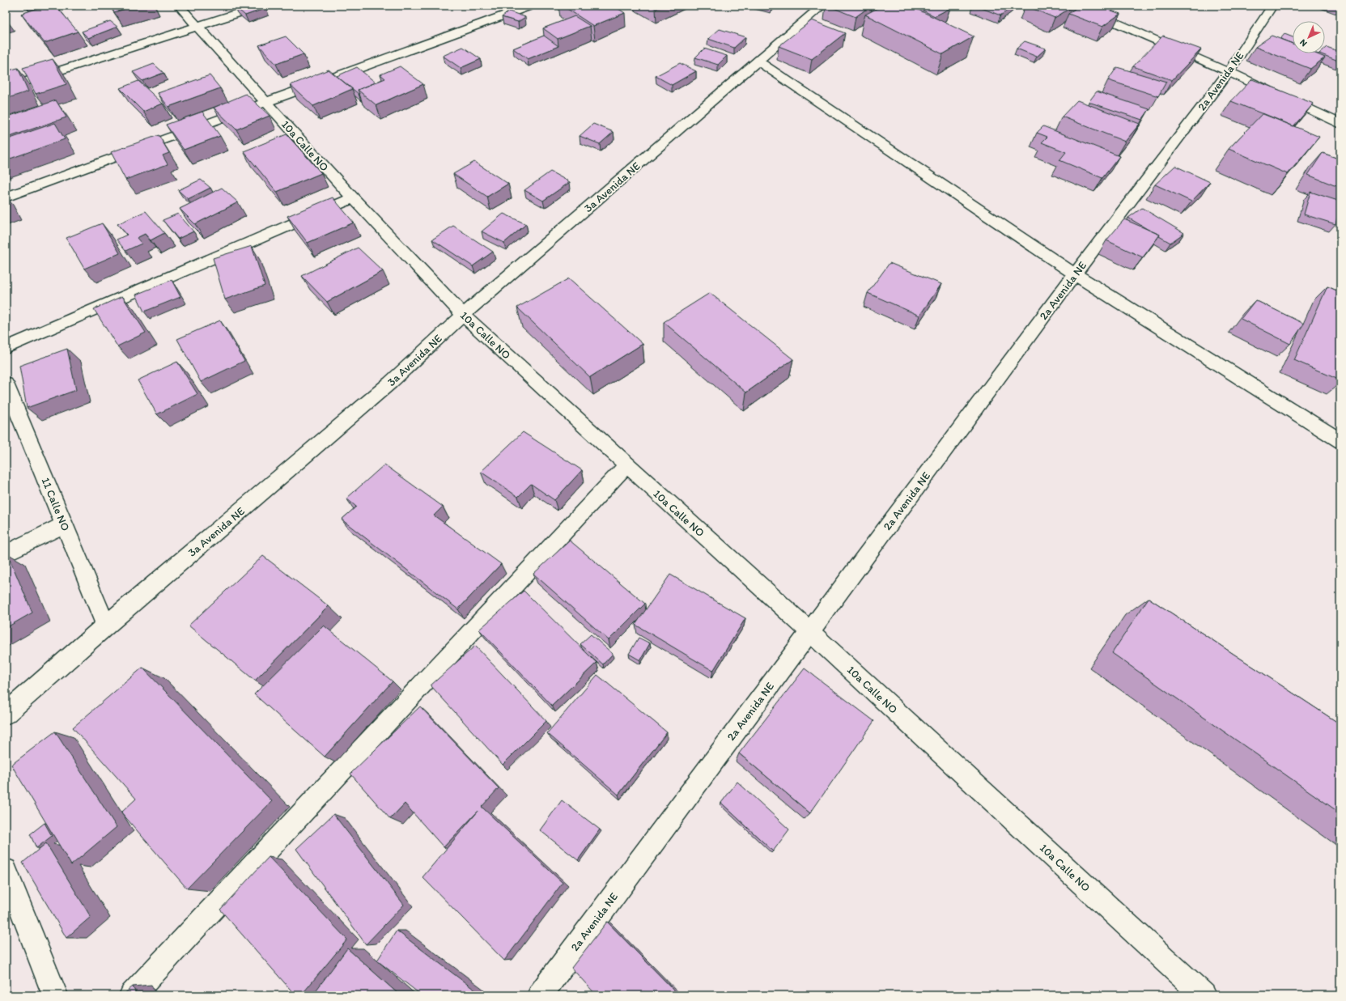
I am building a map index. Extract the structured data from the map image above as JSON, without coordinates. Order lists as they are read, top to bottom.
{
  "streets": {
    "street": [
      "2a Avenida NE",
      "10a Calle NO",
      "3a Avenida NE",
      "11 Calle NO"
    ]
  },
  "crossings": [
    ["2a Avenida NE", "10a Calle NO"],
    ["10a Calle NO", "3a Avenida NE"],
    ["3a Avenida NE", "11 Calle NO"]
  ],
  "north": "bottom left"
}
